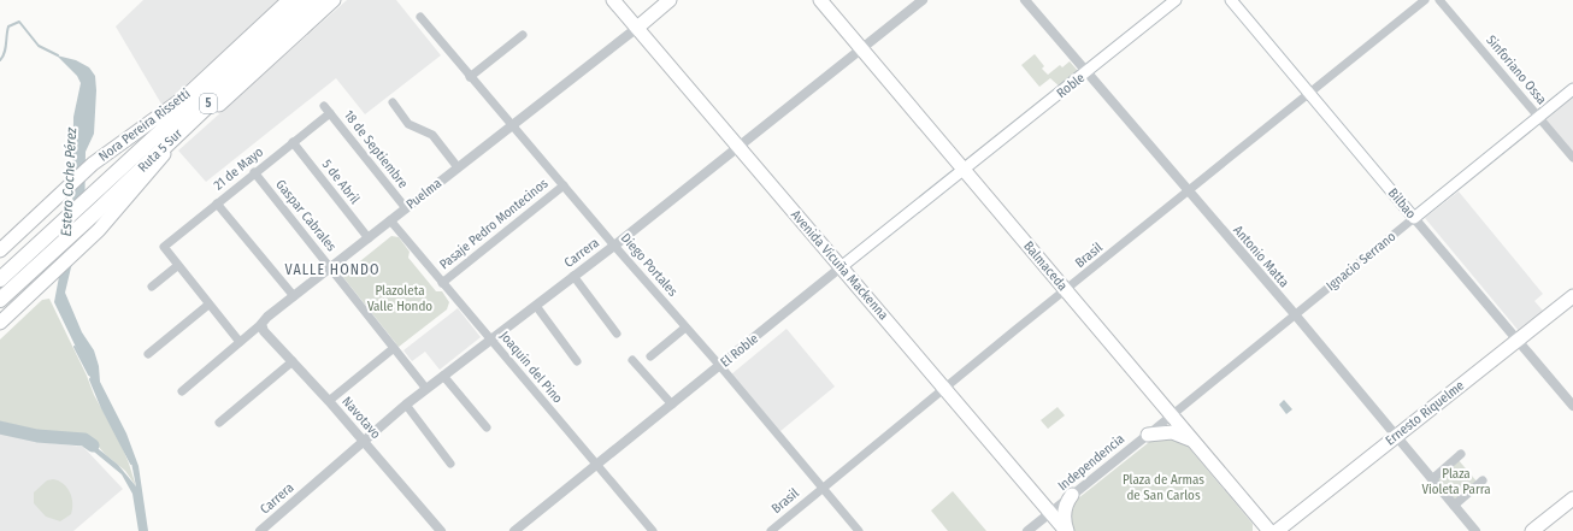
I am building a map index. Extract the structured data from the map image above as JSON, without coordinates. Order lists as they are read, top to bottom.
{
  "streets": {
    "highway": ["5", "Ruta 5 Sur"],
    "main road": [
      "Roble",
      "Nora Pereira Rissetti",
      "Puelma",
      "Bilbao",
      "Ignacio Serrano",
      "Avenida Vicuña Mackenna",
      "Balmaceda",
      "El Roble",
      "Ernesto Riquelme"
    ],
    "street": [
      "Sinforiano Ossa",
      "18 de Septiembre",
      "21 de Mayo",
      "5 de Abril",
      "Gaspar Cabrales",
      "Pasaje Pedro Montecinos",
      "Carrera",
      "Brasil",
      "Antonio Matta",
      "Diego Portales",
      "Joaquín del Pino",
      "Navotavo",
      "Independencia"
    ]
  },
  "crossings": [
    ["Sinforiano Ossa", "Ignacio Serrano"],
    ["Roble", "Antonio Matta"],
    ["Roble", "Balmaceda"],
    ["Roble", "El Roble"],
    ["18 de Septiembre", "21 de Mayo"],
    ["18 de Septiembre", "Puelma"],
    ["21 de Mayo", "5 de Abril"],
    ["21 de Mayo", "Gaspar Cabrales"],
    ["5 de Abril", "Puelma"],
    ["Puelma", "Gaspar Cabrales"],
    ["Puelma", "Diego Portales"],
    ["Puelma", "Avenida Vicuña Mackenna"],
    ["Puelma", "Joaquín del Pino"],
    ["Puelma", "Navotavo"],
    ["Bilbao", "Brasil"],
    ["Bilbao", "Ignacio Serrano"],
    ["Bilbao", "Ernesto Riquelme"],
    ["Gaspar Cabrales", "Carrera"],
    ["Pasaje Pedro Montecinos", "Diego Portales"],
    ["Pasaje Pedro Montecinos", "Joaquín del Pino"],
    ["Carrera", "Diego Portales"],
    ["Carrera", "Avenida Vicuña Mackenna"],
    ["Carrera", "Balmaceda"],
    ["Carrera", "Joaquín del Pino"],
    ["Carrera", "Navotavo"],
    ["Brasil", "Antonio Matta"],
    ["Brasil", "Diego Portales"],
    ["Brasil", "Avenida Vicuña Mackenna"],
    ["Brasil", "Balmaceda"],
    ["Antonio Matta", "Ignacio Serrano"],
    ["Antonio Matta", "Ernesto Riquelme"],
    ["Ignacio Serrano", "Balmaceda"],
    ["Ignacio Serrano", "Independencia"],
    ["Diego Portales", "El Roble"],
    ["Avenida Vicuña Mackenna", "El Roble"],
    ["Avenida Vicuña Mackenna", "Independencia"],
    ["Balmaceda", "El Roble"],
    ["Balmaceda", "Independencia"],
    ["El Roble", "Joaquín del Pino"]
  ],
  "districts": ["VALLE HONDO"],
  "water": ["Estero Coche Pérez"],
  "parks": ["Plazoleta Valle Hondo", "Plaza Violeta Parra", "Plaza de Armas de San Carlos"]
}
